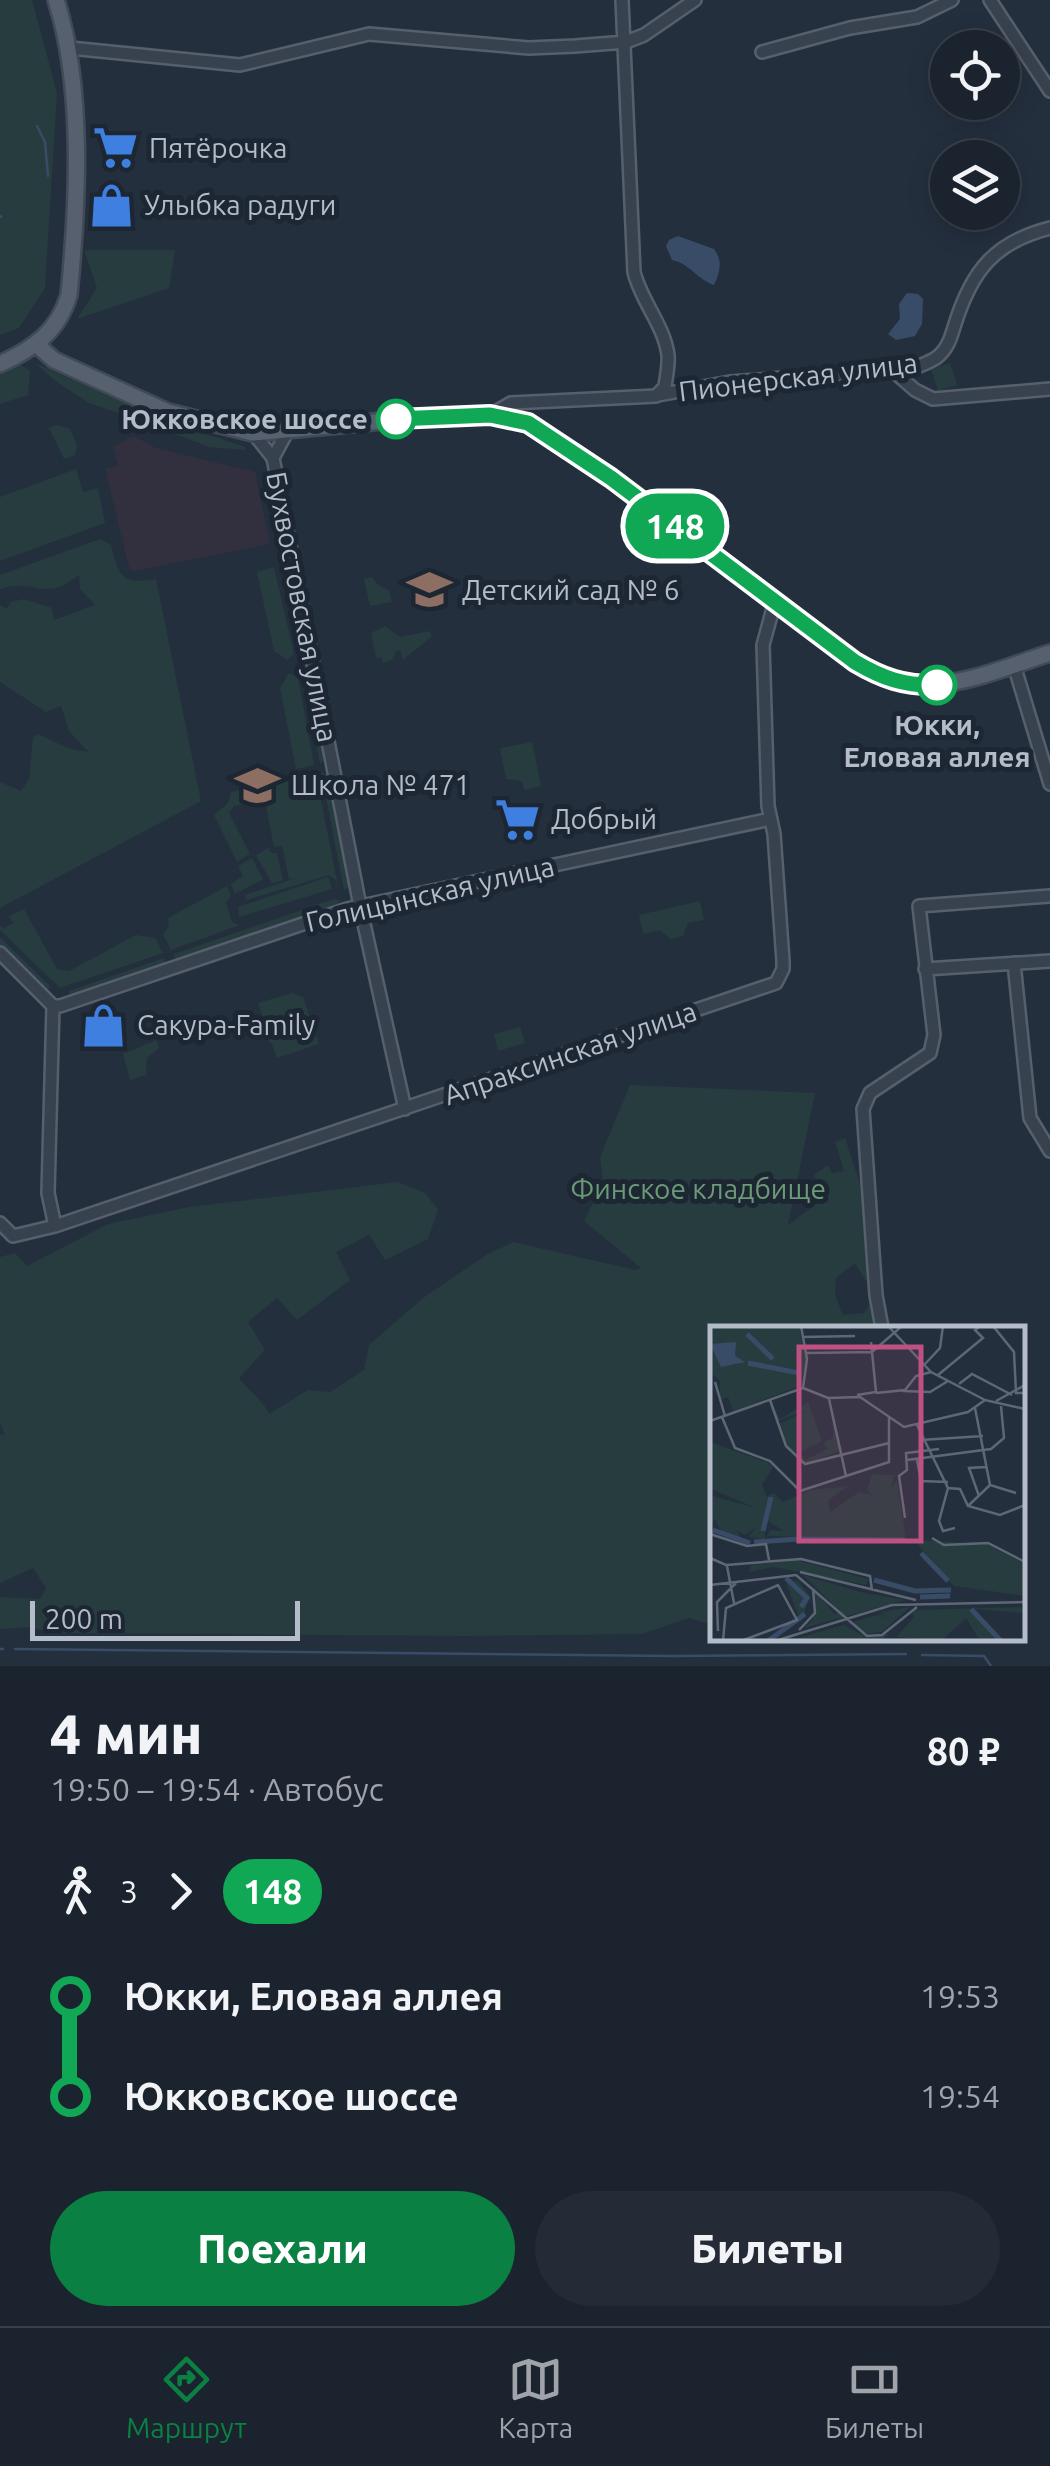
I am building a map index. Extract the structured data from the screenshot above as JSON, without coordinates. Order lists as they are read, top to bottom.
{
  "streets": {
    "street": [
      "Пионерская улица",
      "Бухвостовская улица",
      "Голицынская улица",
      "Апраксинская улица"
    ]
  },
  "crossings": [
    ["Бухвостовская улица", "Голицынская улица"],
    ["Бухвостовская улица", "Апраксинская улица"],
    ["Голицынская улица", "Апраксинская улица"]
  ],
  "parks": ["Финское кладбище"],
  "places": {
    "supermarket": ["Пятёрочка", "Добрый"],
    "shop": ["Улыбка радуги", "Сакура-Family"],
    "other": ["Юкковское шоссе", "Юкки, Еловая аллея"],
    "school or university": ["Детский сад № 6", "Школа № 471"]
  },
  "lines": ["bus line 148"],
  "scale_bar": "200 m",
  "page": {
    "on_map": "148",
    "scale": "200 m",
    "heading": ["4 мин", "19:50 – 19:54 · Автобус", "80 ₽"],
    "legs": ["3", "148"],
    "list": [
      {
        "name": "Юкки, Еловая аллея",
        "value": "19:53"
      },
      {
        "name": "Юкковское шоссе",
        "value": "19:54"
      }
    ],
    "buttons": ["Поехали", "Билеты"],
    "tabs": ["Маршрут", "Карта", "Билеты"]
  }
}
